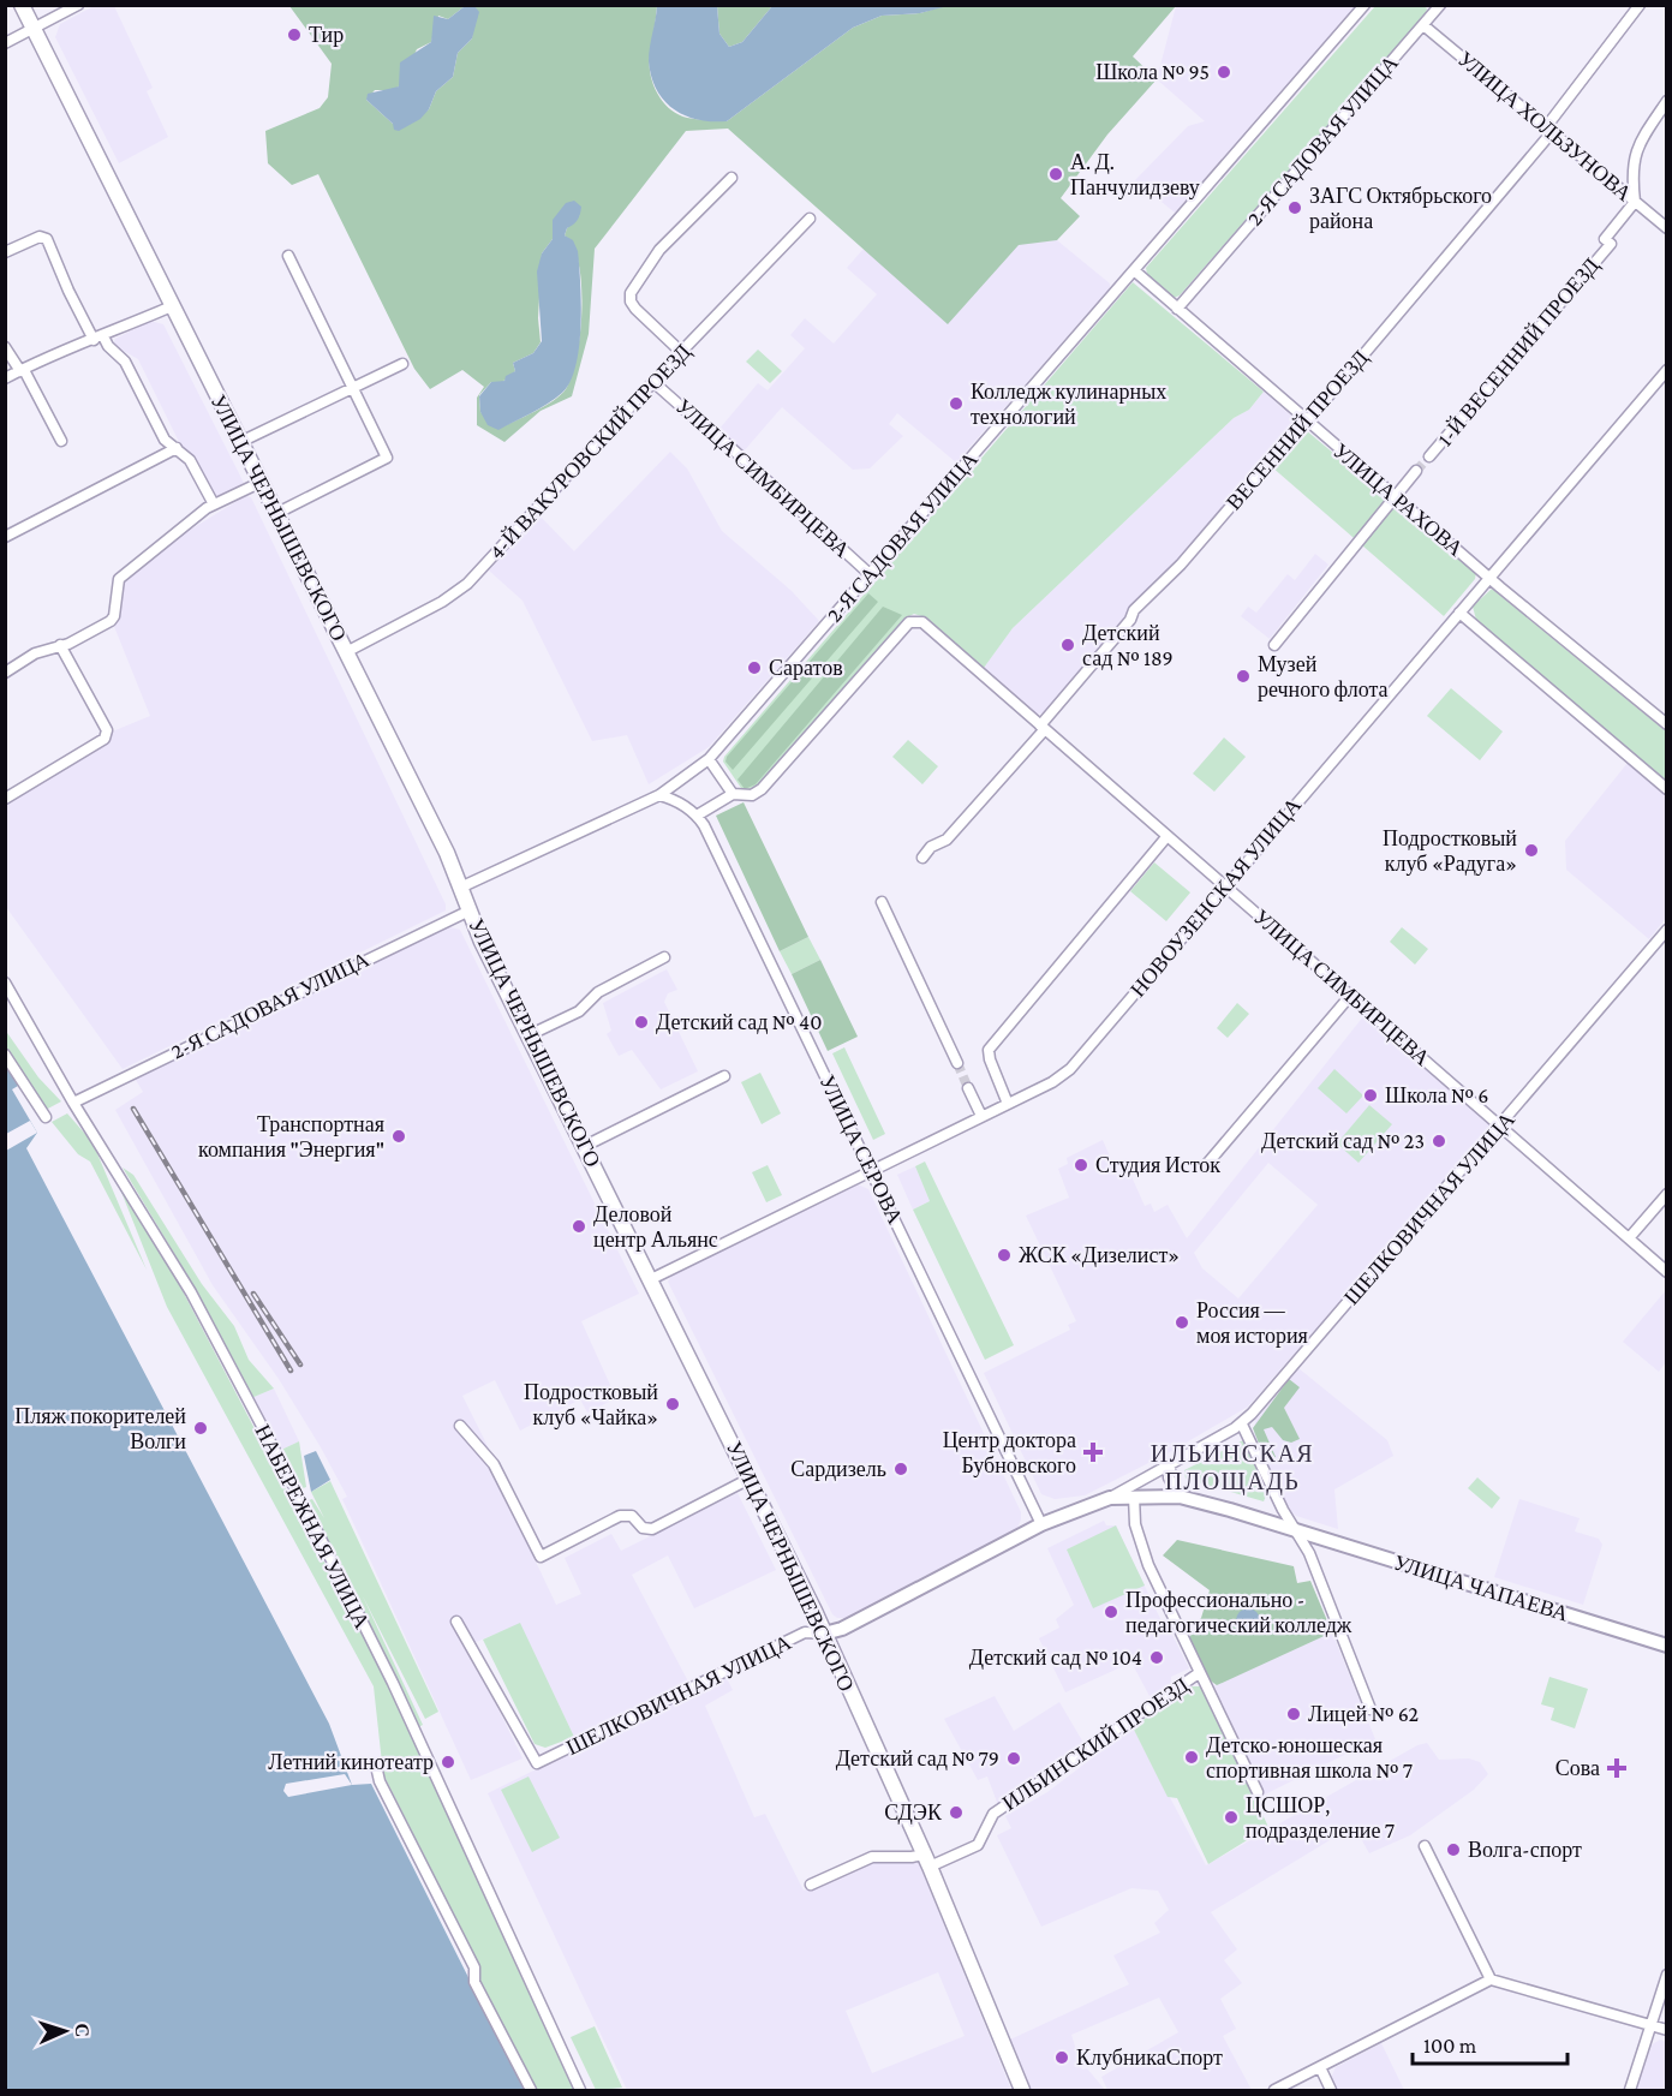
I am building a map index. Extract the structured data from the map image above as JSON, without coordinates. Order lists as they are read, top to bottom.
{
  "streets": {
    "main road": ["УЛИЦА ЧЕРНЫШЕВСКОГО"],
    "street": [
      "УЛИЦА ХОЛЬЗУНОВА",
      "2-Я САДОВАЯ УЛИЦА",
      "1-Й ВЕСЕННИЙ ПРОЕЗД",
      "ВЕСЕННИЙ ПРОЕЗД",
      "4-Й ВАКУРОВСКИЙ ПРОЕЗД",
      "УЛИЦА СИМБИРЦЕВА",
      "УЛИЦА РАХОВА",
      "НОВОУЗЕНСКАЯ УЛИЦА",
      "УЛИЦА СЕРОВА",
      "ШЕЛКОВИЧНАЯ УЛИЦА",
      "НАБЕРЕЖНАЯ УЛИЦА",
      "УЛИЦА ЧАПАЕВА",
      "ИЛЬИНСКИЙ ПРОЕЗД"
    ]
  },
  "crossings": [
    ["УЛИЦА ХОЛЬЗУНОВА", "2-Я САДОВАЯ УЛИЦА"],
    ["УЛИЦА ХОЛЬЗУНОВА", "1-Й ВЕСЕННИЙ ПРОЕЗД"],
    ["УЛИЦА ХОЛЬЗУНОВА", "ВЕСЕННИЙ ПРОЕЗД"],
    ["2-Я САДОВАЯ УЛИЦА", "УЛИЦА СИМБИРЦЕВА"],
    ["2-Я САДОВАЯ УЛИЦА", "УЛИЦА РАХОВА"],
    ["2-Я САДОВАЯ УЛИЦА", "УЛИЦА ЧЕРНЫШЕВСКОГО"],
    ["2-Я САДОВАЯ УЛИЦА", "НАБЕРЕЖНАЯ УЛИЦА"],
    ["ВЕСЕННИЙ ПРОЕЗД", "УЛИЦА СИМБИРЦЕВА"],
    ["ВЕСЕННИЙ ПРОЕЗД", "УЛИЦА РАХОВА"],
    ["4-Й ВАКУРОВСКИЙ ПРОЕЗД", "УЛИЦА СИМБИРЦЕВА"],
    ["4-Й ВАКУРОВСКИЙ ПРОЕЗД", "УЛИЦА ЧЕРНЫШЕВСКОГО"],
    ["УЛИЦА СИМБИРЦЕВА", "НОВОУЗЕНСКАЯ УЛИЦА"],
    ["УЛИЦА СИМБИРЦЕВА", "ШЕЛКОВИЧНАЯ УЛИЦА"],
    ["УЛИЦА РАХОВА", "НОВОУЗЕНСКАЯ УЛИЦА"],
    ["УЛИЦА ЧЕРНЫШЕВСКОГО", "НОВОУЗЕНСКАЯ УЛИЦА"],
    ["УЛИЦА ЧЕРНЫШЕВСКОГО", "ШЕЛКОВИЧНАЯ УЛИЦА"],
    ["УЛИЦА ЧЕРНЫШЕВСКОГО", "ИЛЬИНСКИЙ ПРОЕЗД"],
    ["НОВОУЗЕНСКАЯ УЛИЦА", "УЛИЦА СЕРОВА"],
    ["УЛИЦА СЕРОВА", "ШЕЛКОВИЧНАЯ УЛИЦА"]
  ],
  "districts": ["ИЛЬИНСКАЯ ПЛОЩАДЬ"],
  "places": {
    "other": [
      "Тир",
      "Школа № 95",
      "А. Д. Панчулидзеву",
      "ЗАГС Октябрьского района",
      "Колледж кулинарных технологий",
      "Детский сад № 189",
      "Саратов",
      "Музей речного флота",
      "Подростковый клуб «Радуга»",
      "Детский сад № 40",
      "Школа № 6",
      "Транспортная компания \"Энергия\"",
      "Детский сад № 23",
      "Студия Исток",
      "Деловой центр Альянс",
      "ЖСК «Дизелист»",
      "Россия — моя история",
      "Подростковый клуб «Чайка»",
      "Пляж покорителей Волги",
      "Сардизель",
      "Профессионально - педагогический колледж",
      "Детский сад № 104",
      "Лицей № 62",
      "Детско-юношеская спортивная школа № 7",
      "Детский сад № 79",
      "Летний кинотеатр",
      "СДЭК",
      "ЦСШОР, подразделение 7",
      "Волга-спорт",
      "КлубникаСпорт"
    ],
    "health": ["Центр доктора Бубновского", "Сова"]
  },
  "scale_bar": "100 m",
  "north": "right"
}
